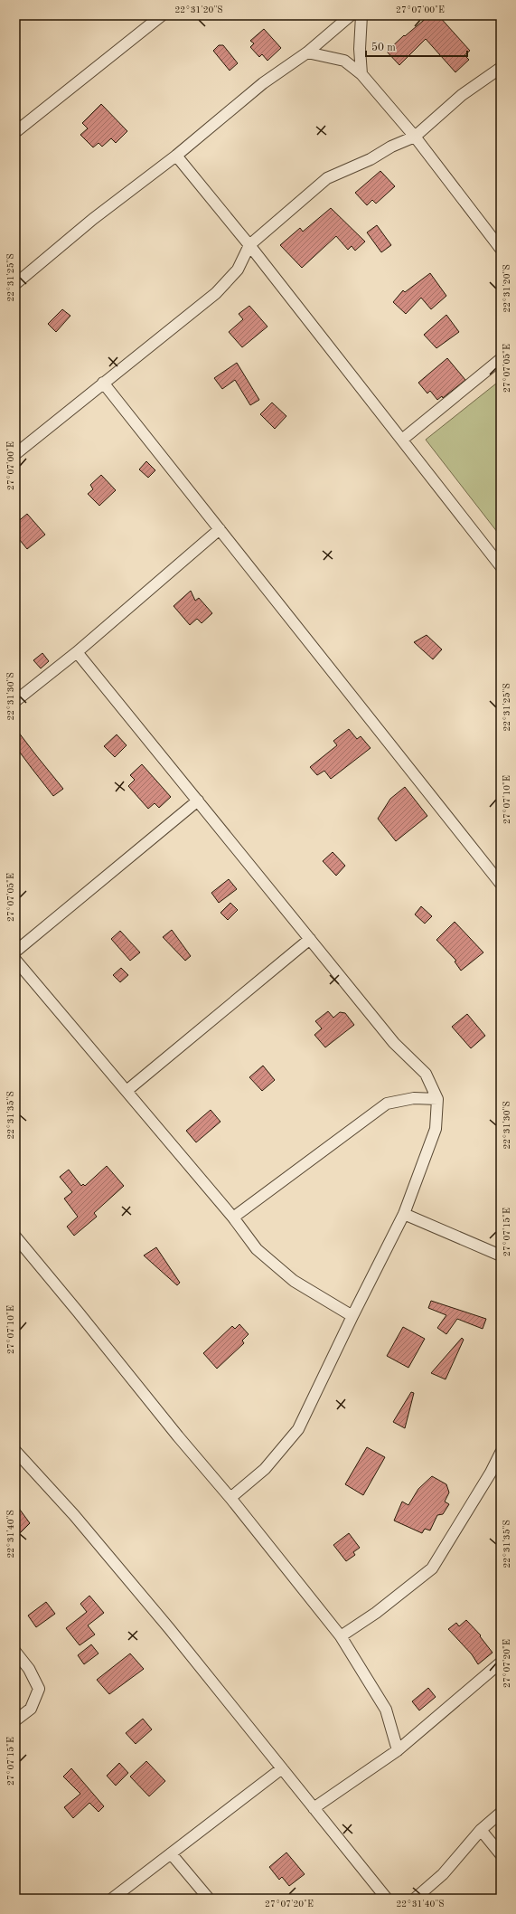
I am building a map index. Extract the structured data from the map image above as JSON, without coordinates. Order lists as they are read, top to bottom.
{
  "scale_bar": "50 m",
  "coordinates": [
    "22°31'20\"S",
    "27°07'00\"E",
    "22°31'25\"S",
    "27°07'05\"E",
    "22°31'30\"S",
    "27°07'10\"E",
    "22°31'35\"S",
    "27°07'15\"E",
    "22°31'40\"S",
    "27°07'20\"E"
  ]
}
